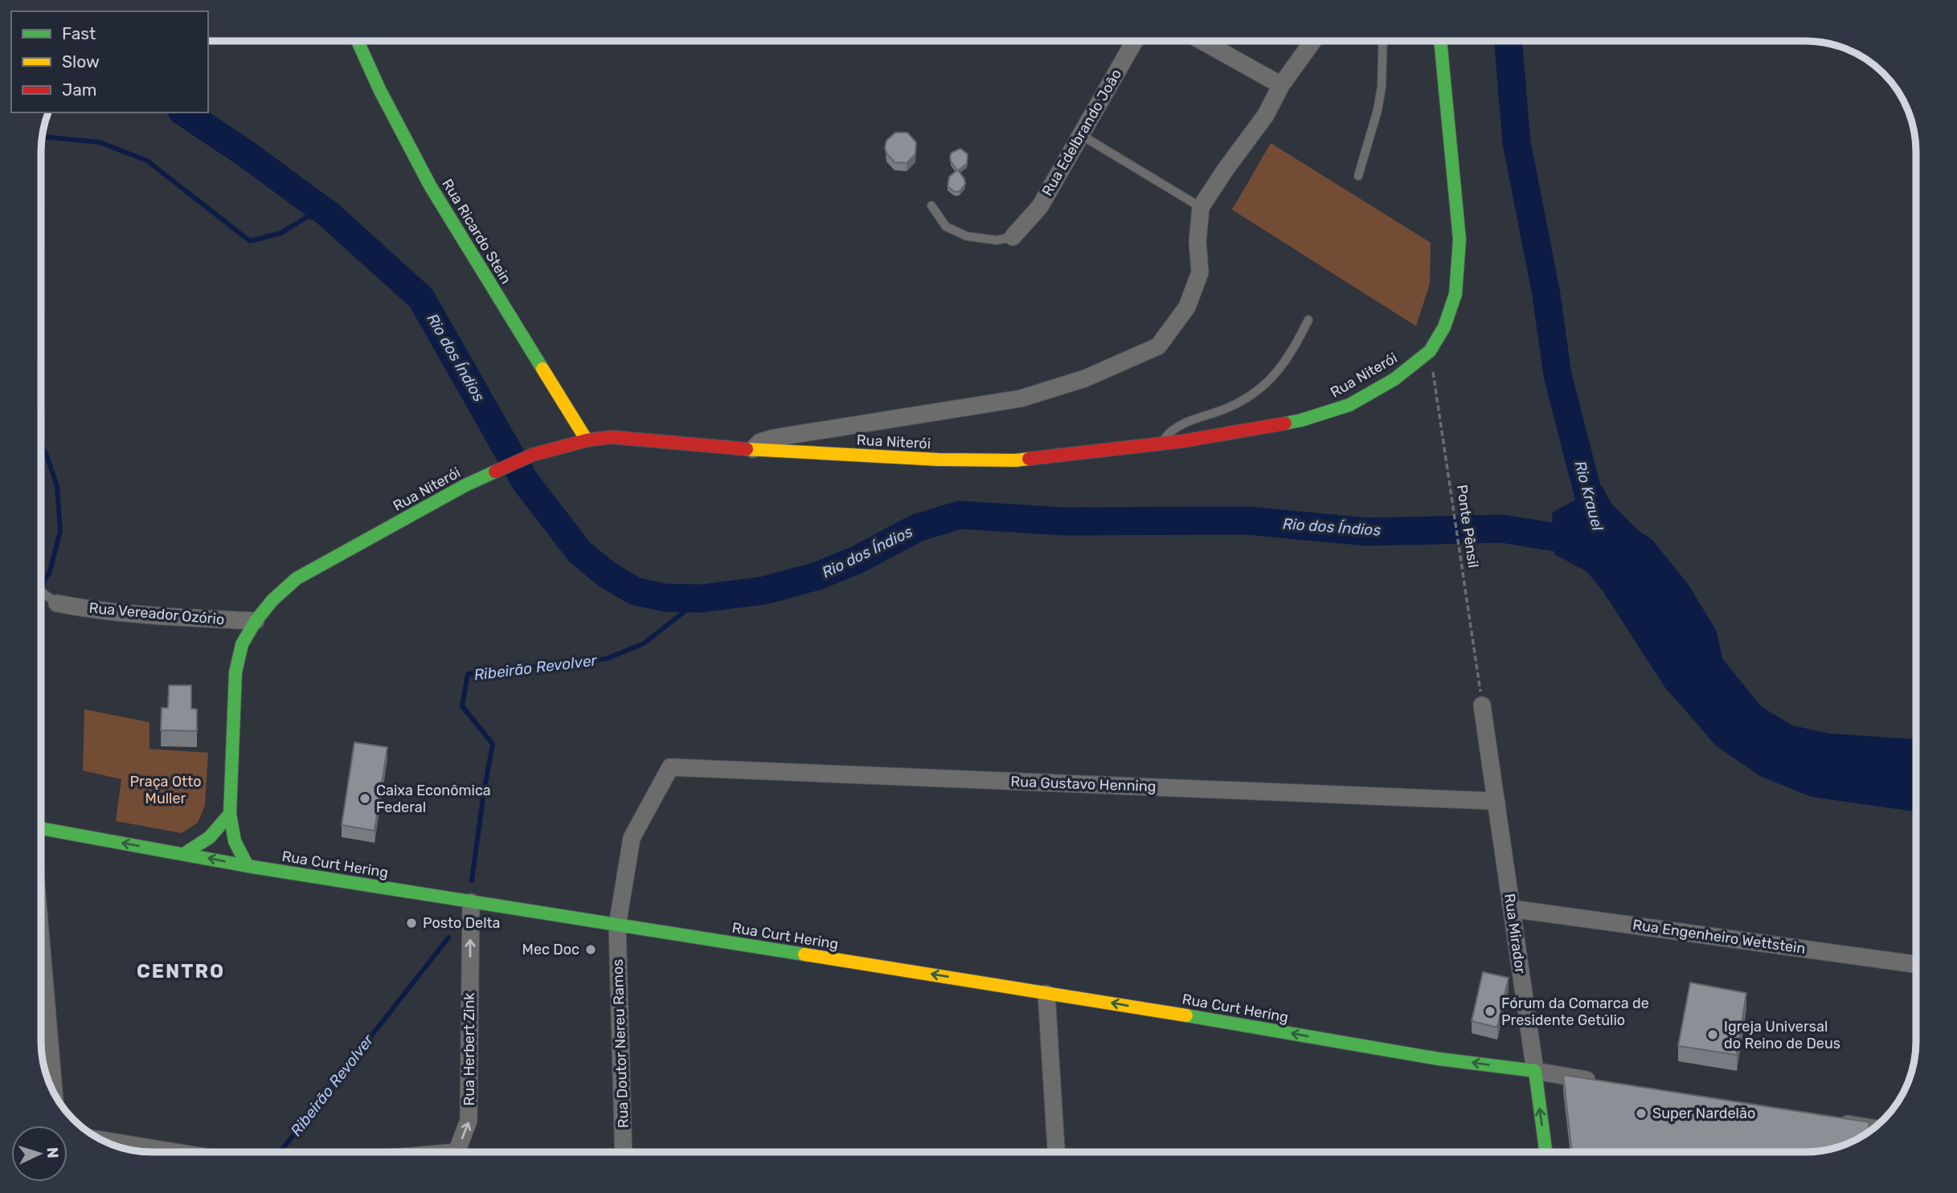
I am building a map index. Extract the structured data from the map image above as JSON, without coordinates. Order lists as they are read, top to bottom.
{
  "streets": {
    "main road": [
      "Rua Ricardo Stein",
      "Rua Niterói",
      "Rua Curt Hering",
      "Rua Mirador"
    ],
    "street": [
      "Rua Edelbrando João",
      "Rua Vereador Ozório",
      "Rua Gustavo Henning",
      "Rua Engenheiro Wettstein",
      "Rua Doutor Nereu Ramos",
      "Rua Herbert Zink"
    ],
    "path": ["Ponte Pênsil"]
  },
  "crossings": [
    ["Rua Ricardo Stein", "Rua Niterói"],
    ["Rua Niterói", "Ponte Pênsil"],
    ["Rua Niterói", "Rua Vereador Ozório"],
    ["Rua Niterói", "Rua Curt Hering"],
    ["Ponte Pênsil", "Rua Mirador"],
    ["Rua Gustavo Henning", "Rua Mirador"],
    ["Rua Gustavo Henning", "Rua Doutor Nereu Ramos"],
    ["Rua Curt Hering", "Rua Mirador"],
    ["Rua Curt Hering", "Rua Doutor Nereu Ramos"],
    ["Rua Curt Hering", "Rua Herbert Zink"],
    ["Rua Mirador", "Rua Engenheiro Wettstein"]
  ],
  "one_way": ["Rua Curt Hering", "Rua Herbert Zink"],
  "districts": ["CENTRO"],
  "water": ["Rio dos Índios", "Rio Krauel", "Ribeirão Revolver"],
  "parks": ["Praça Otto Muller"],
  "places": [
    "Caixa Econômica Federal",
    "Posto Delta",
    "Mec Doc",
    "Fórum da Comarca de Presidente Getúlio",
    "Igreja Universal do Reino de Deus",
    "Super Nardelão"
  ],
  "legend": ["Fast", "Slow", "Jam"],
  "north": "right"
}
